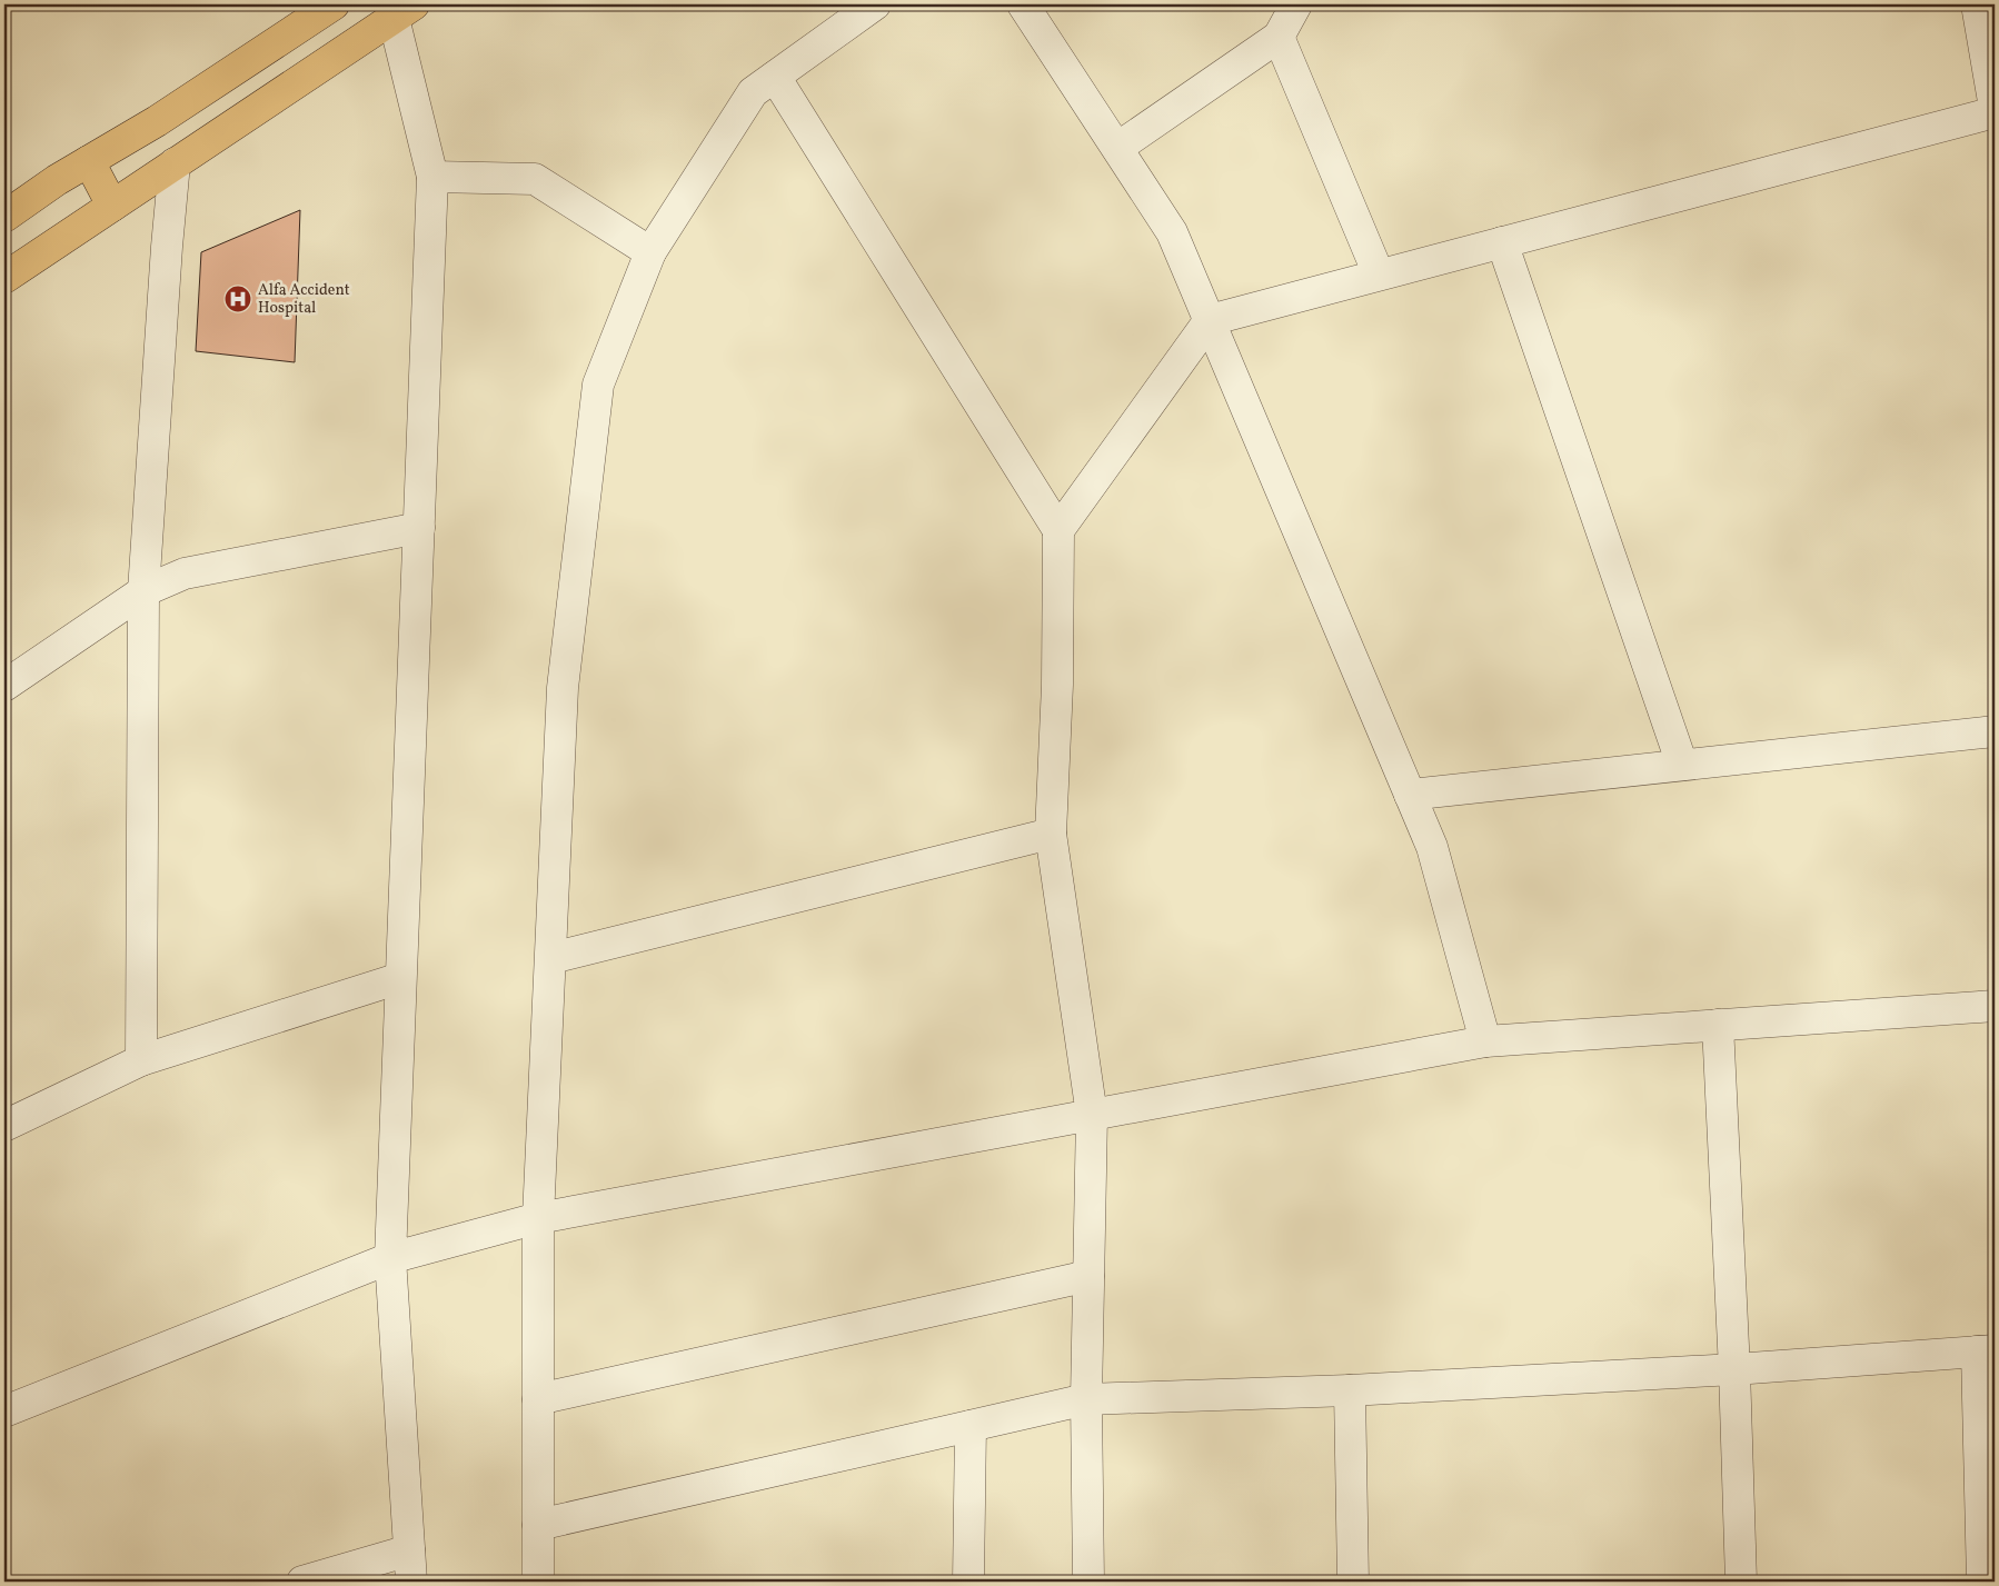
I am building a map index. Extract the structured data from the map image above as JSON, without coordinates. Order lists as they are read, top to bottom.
{
  "places": {
    "hospital": ["Alfa Accident Hospital"]
  }
}
